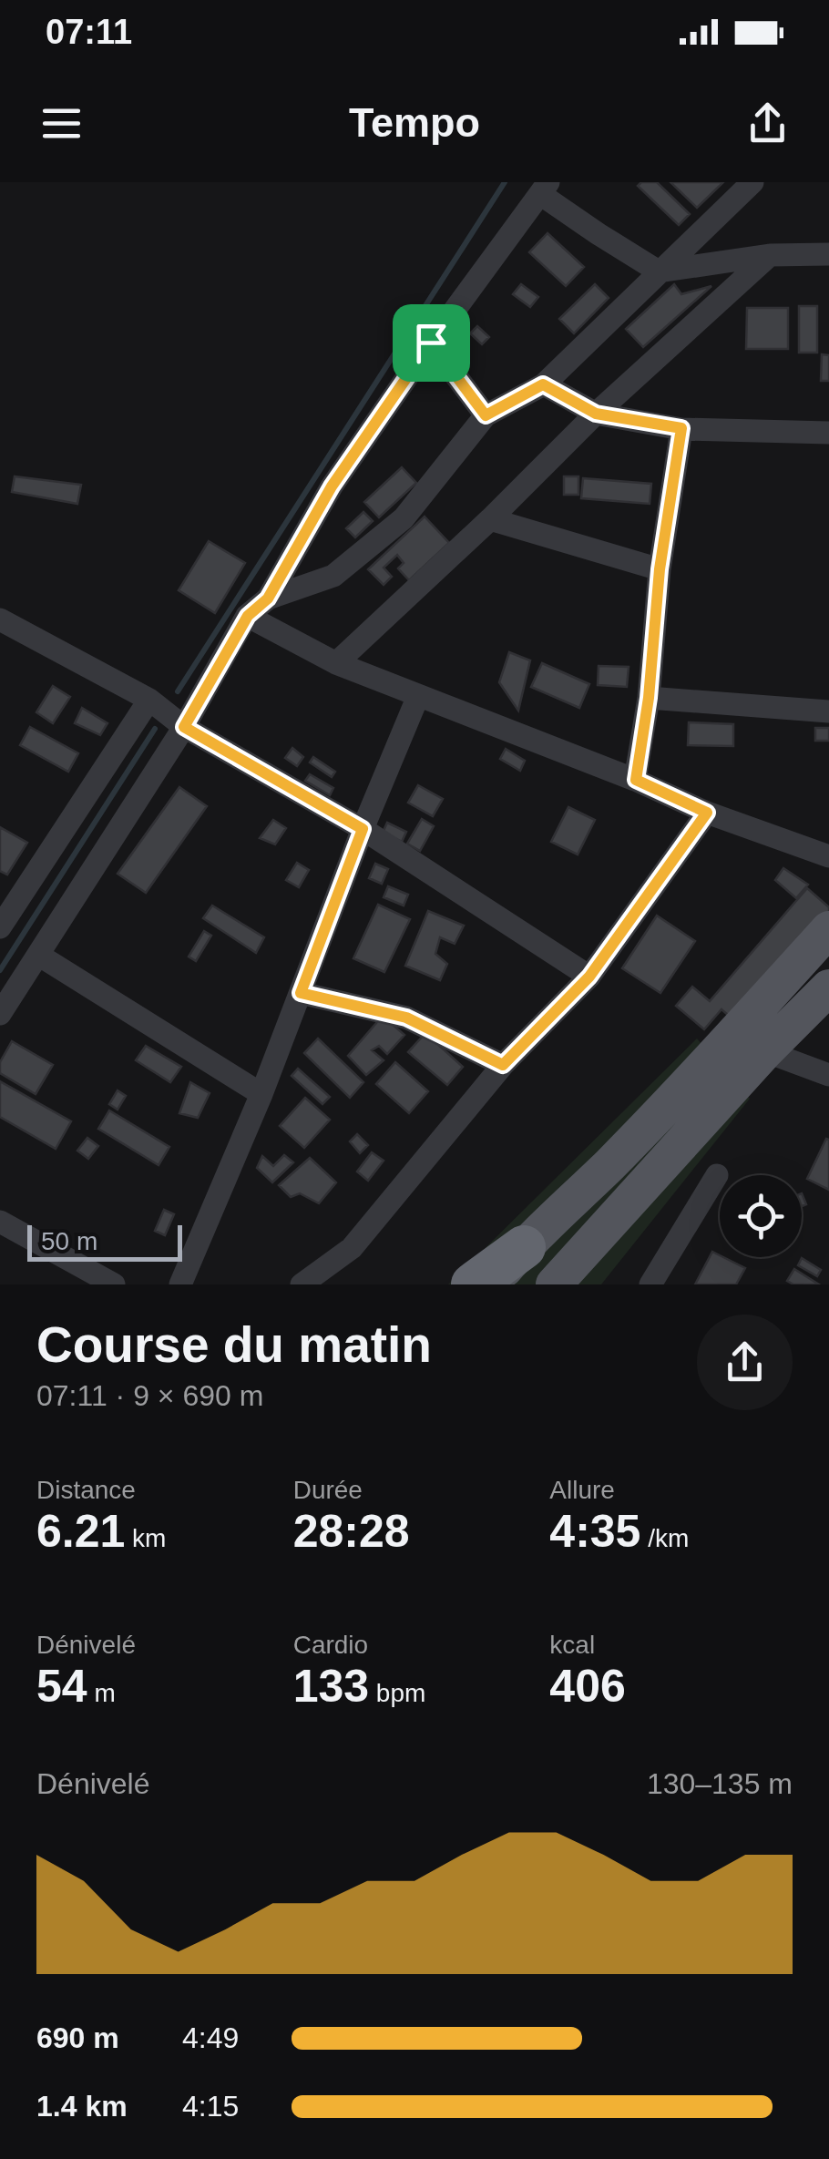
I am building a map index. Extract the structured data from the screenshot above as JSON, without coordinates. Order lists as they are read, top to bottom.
{
  "scale_bar": "50 m",
  "page": {
    "status": "07:11",
    "header": "Tempo",
    "scale": "50 m",
    "heading": ["Course du matin", "07:11 · 9 × 690 m"],
    "stats": [
      ["Distance", "6.21 km"],
      ["Durée", "28:28"],
      ["Allure", "4:35 /km"],
      ["Dénivelé", "54 m"],
      ["Cardio", "133 bpm"],
      ["kcal", "406"]
    ],
    "chart": ["Dénivelé", "130–135 m"],
    "list": [
      {
        "name": "690 m",
        "note": "4:49"
      },
      {
        "name": "1.4 km",
        "note": "4:15"
      }
    ]
  }
}
